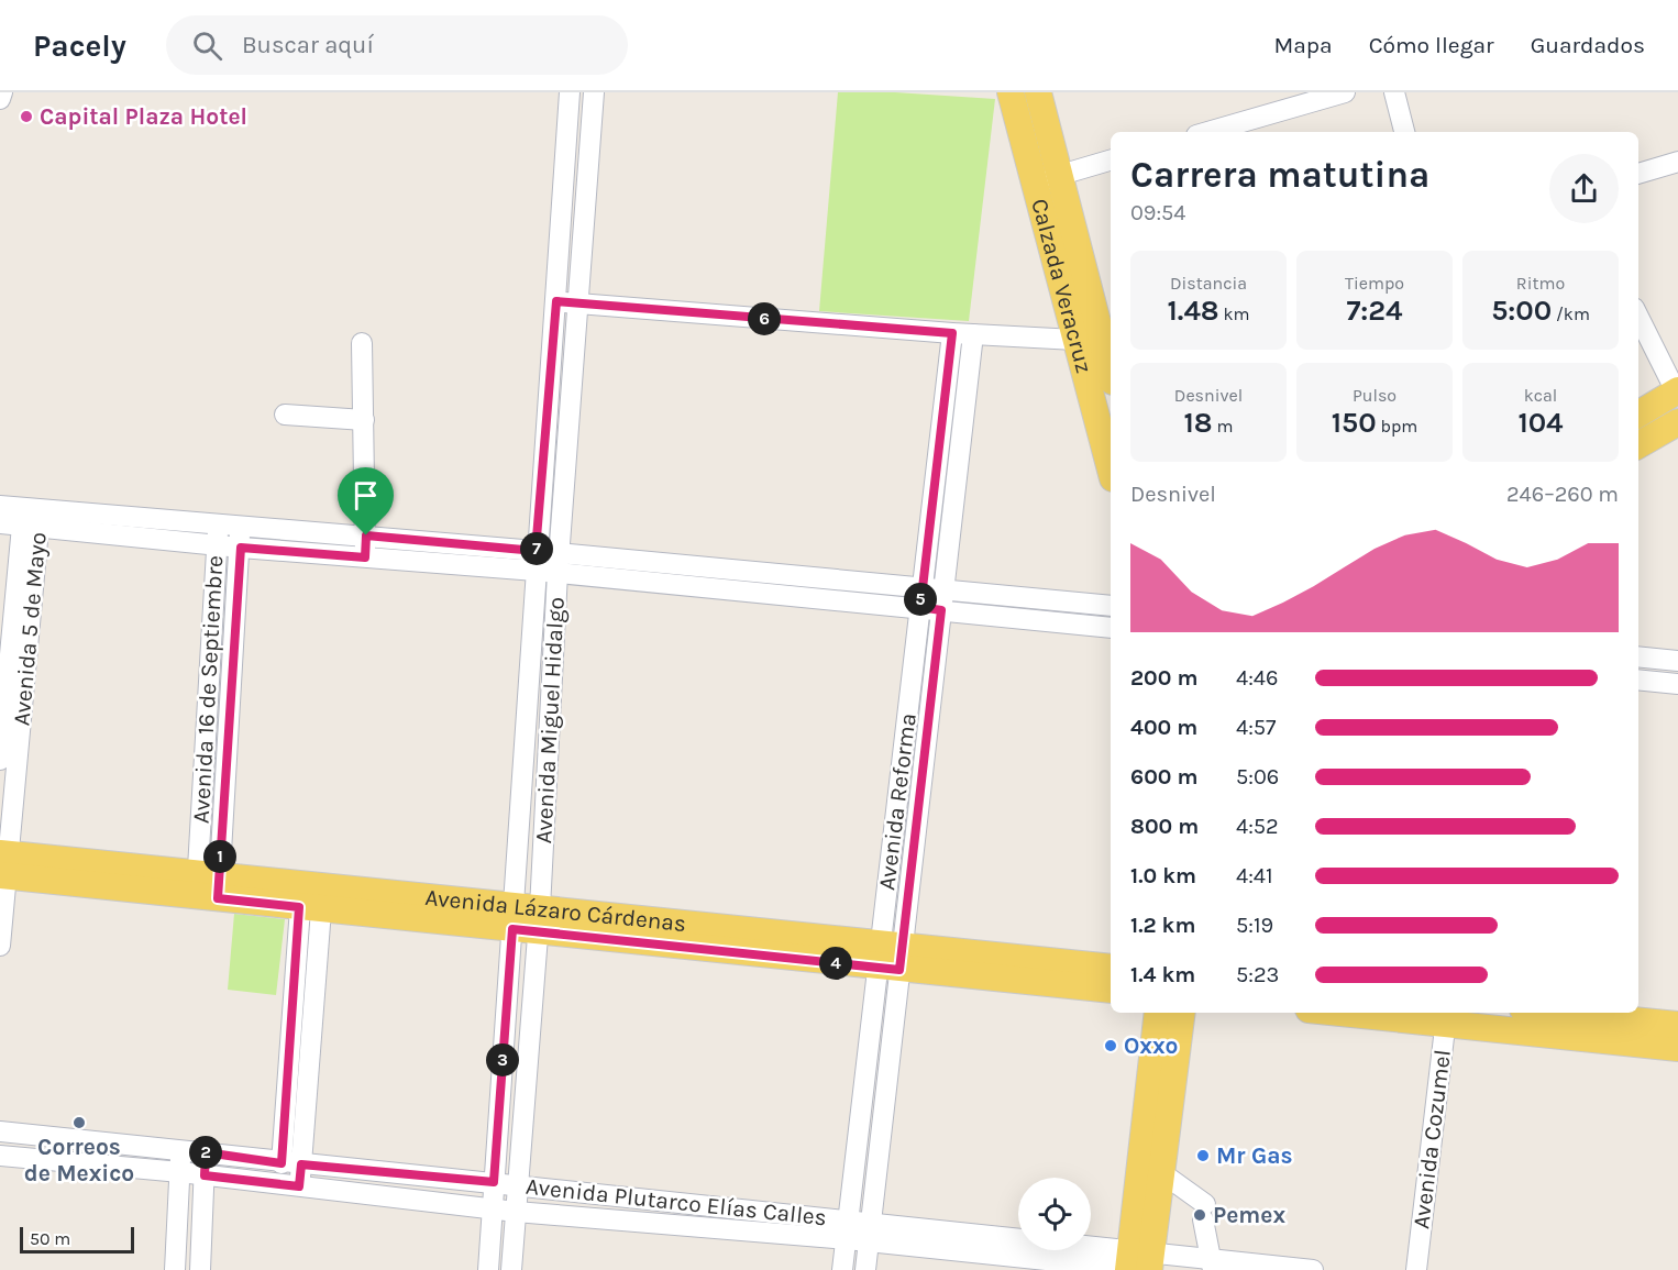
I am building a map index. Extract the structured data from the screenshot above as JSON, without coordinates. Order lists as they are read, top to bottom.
{
  "streets": {
    "main road": ["Calzada Veracruz", "Avenida Lázaro Cárdenas"],
    "street": [
      "Avenida 5 de Mayo",
      "Avenida 16 de Septiembre",
      "Avenida Miguel Hidalgo",
      "Avenida Reforma",
      "Avenida Cozumel",
      "Avenida Plutarco Elías Calles"
    ]
  },
  "crossings": [
    ["Avenida 5 de Mayo", "Avenida Lázaro Cárdenas"],
    ["Avenida 16 de Septiembre", "Avenida Lázaro Cárdenas"],
    ["Avenida Miguel Hidalgo", "Avenida Lázaro Cárdenas"],
    ["Avenida Miguel Hidalgo", "Avenida Plutarco Elías Calles"],
    ["Avenida Reforma", "Avenida Lázaro Cárdenas"],
    ["Avenida Reforma", "Avenida Plutarco Elías Calles"]
  ],
  "places": [
    "Capital Plaza Hotel",
    "Oxxo",
    "Correos de Mexico",
    "Mr Gas",
    "Pemex"
  ],
  "scale_bar": "50 m",
  "page": {
    "header": "Pacely",
    "search": "Buscar aquí",
    "nav": ["Mapa", "Cómo llegar", "Guardados"],
    "heading": ["Carrera matutina", "09:54"],
    "stats": [
      ["Distancia", "1.48 km"],
      ["Tiempo", "7:24"],
      ["Ritmo", "5:00 /km"],
      ["Desnivel", "18 m"],
      ["Pulso", "150 bpm"],
      ["kcal", "104"]
    ],
    "pins": [
      "6",
      "7",
      "5",
      "1",
      "4",
      "3",
      "2"
    ],
    "chart": ["Desnivel", "246–260 m"],
    "list": [
      {
        "name": "200 m",
        "note": "4:46"
      },
      {
        "name": "400 m",
        "note": "4:57"
      },
      {
        "name": "600 m",
        "note": "5:06"
      },
      {
        "name": "800 m",
        "note": "4:52"
      },
      {
        "name": "1.0 km",
        "note": "4:41"
      },
      {
        "name": "1.2 km",
        "note": "5:19"
      },
      {
        "name": "1.4 km",
        "note": "5:23"
      }
    ],
    "scale": "50 m"
  }
}
